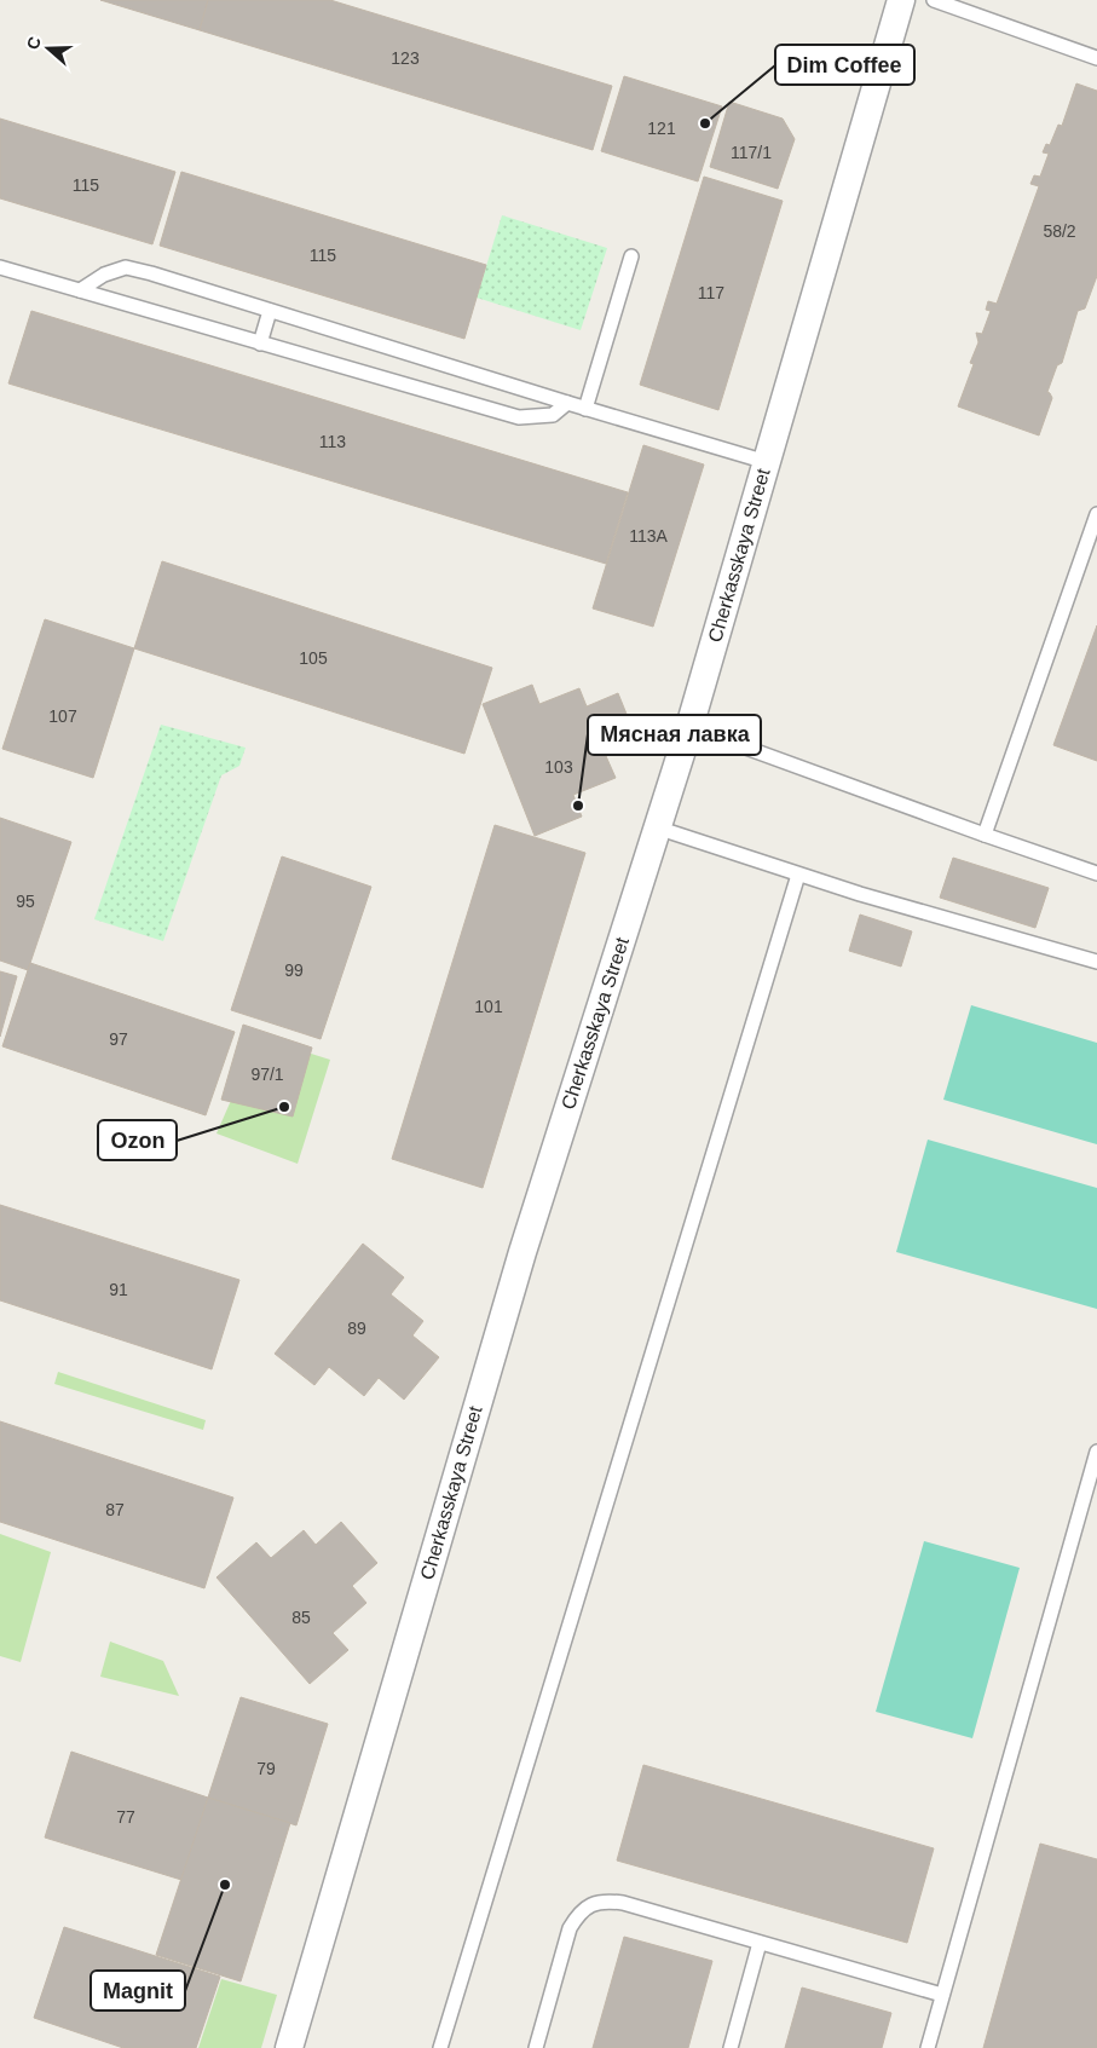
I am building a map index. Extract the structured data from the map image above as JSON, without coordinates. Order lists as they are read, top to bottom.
{
  "streets": {
    "street": ["Cherkasskaya Street"]
  },
  "places": [
    "Dim Coffee",
    "Мясная лавка",
    "Ozon",
    "Magnit"
  ],
  "house_numbers": [
    "123",
    "121",
    "117/1",
    "115",
    "58/2",
    "115",
    "117",
    "113",
    "113А",
    "105",
    "107",
    "103",
    "95",
    "99",
    "101",
    "97",
    "97/1",
    "91",
    "89",
    "87",
    "85",
    "79",
    "77"
  ],
  "north": "left"
}
